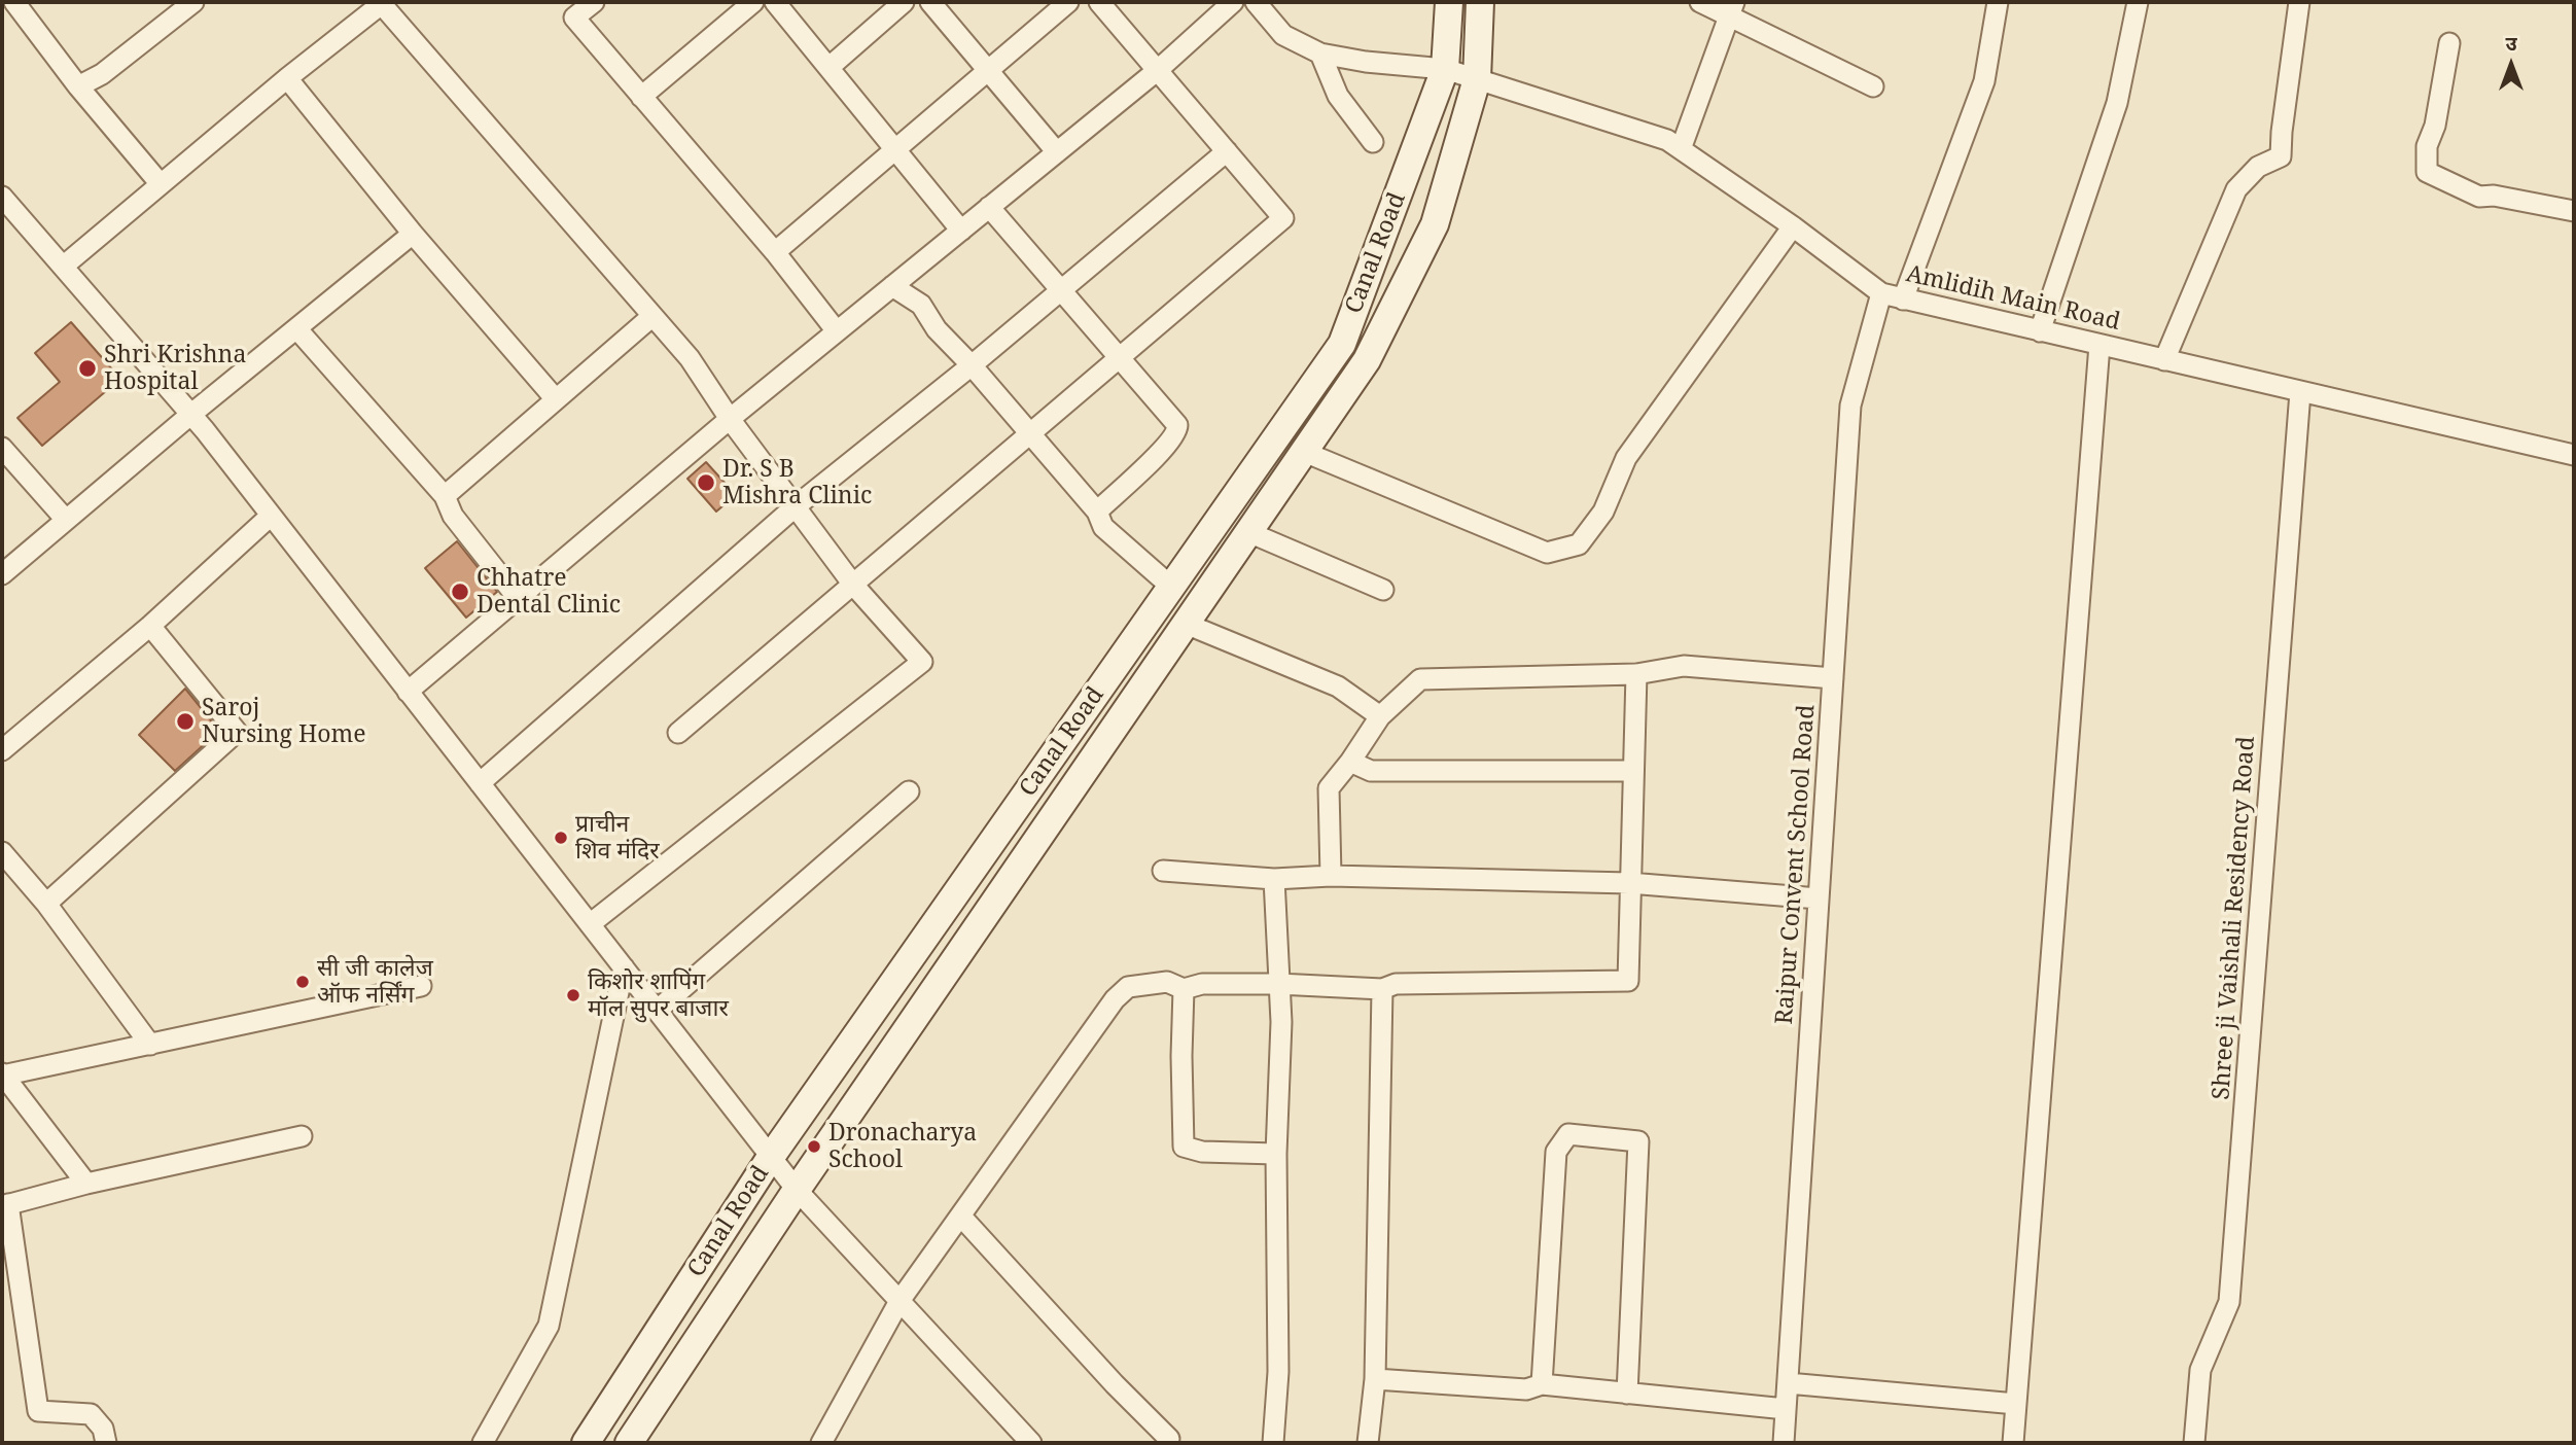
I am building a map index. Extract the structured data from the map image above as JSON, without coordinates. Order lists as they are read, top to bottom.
{
  "streets": {
    "main road": ["Canal Road"],
    "street": ["Amlidih Main Road", "Raipur Convent School Road", "Shree ji Vaishali Residency Road"]
  },
  "crossings": [
    ["Canal Road", "Amlidih Main Road"],
    ["Amlidih Main Road", "Raipur Convent School Road"],
    ["Amlidih Main Road", "Shree ji Vaishali Residency Road"]
  ],
  "places": [
    "Shri Krishna Hospital",
    "Dr. S B Mishra Clinic",
    "Chhatre Dental Clinic",
    "Saroj Nursing Home",
    "प्राचीन शिव मंदिर",
    "सी जी कालेज ऑफ नर्सिंग",
    "किशोर शापिंग मॉल सुपर बाजार",
    "Dronacharya School"
  ],
  "north": "top"
}
